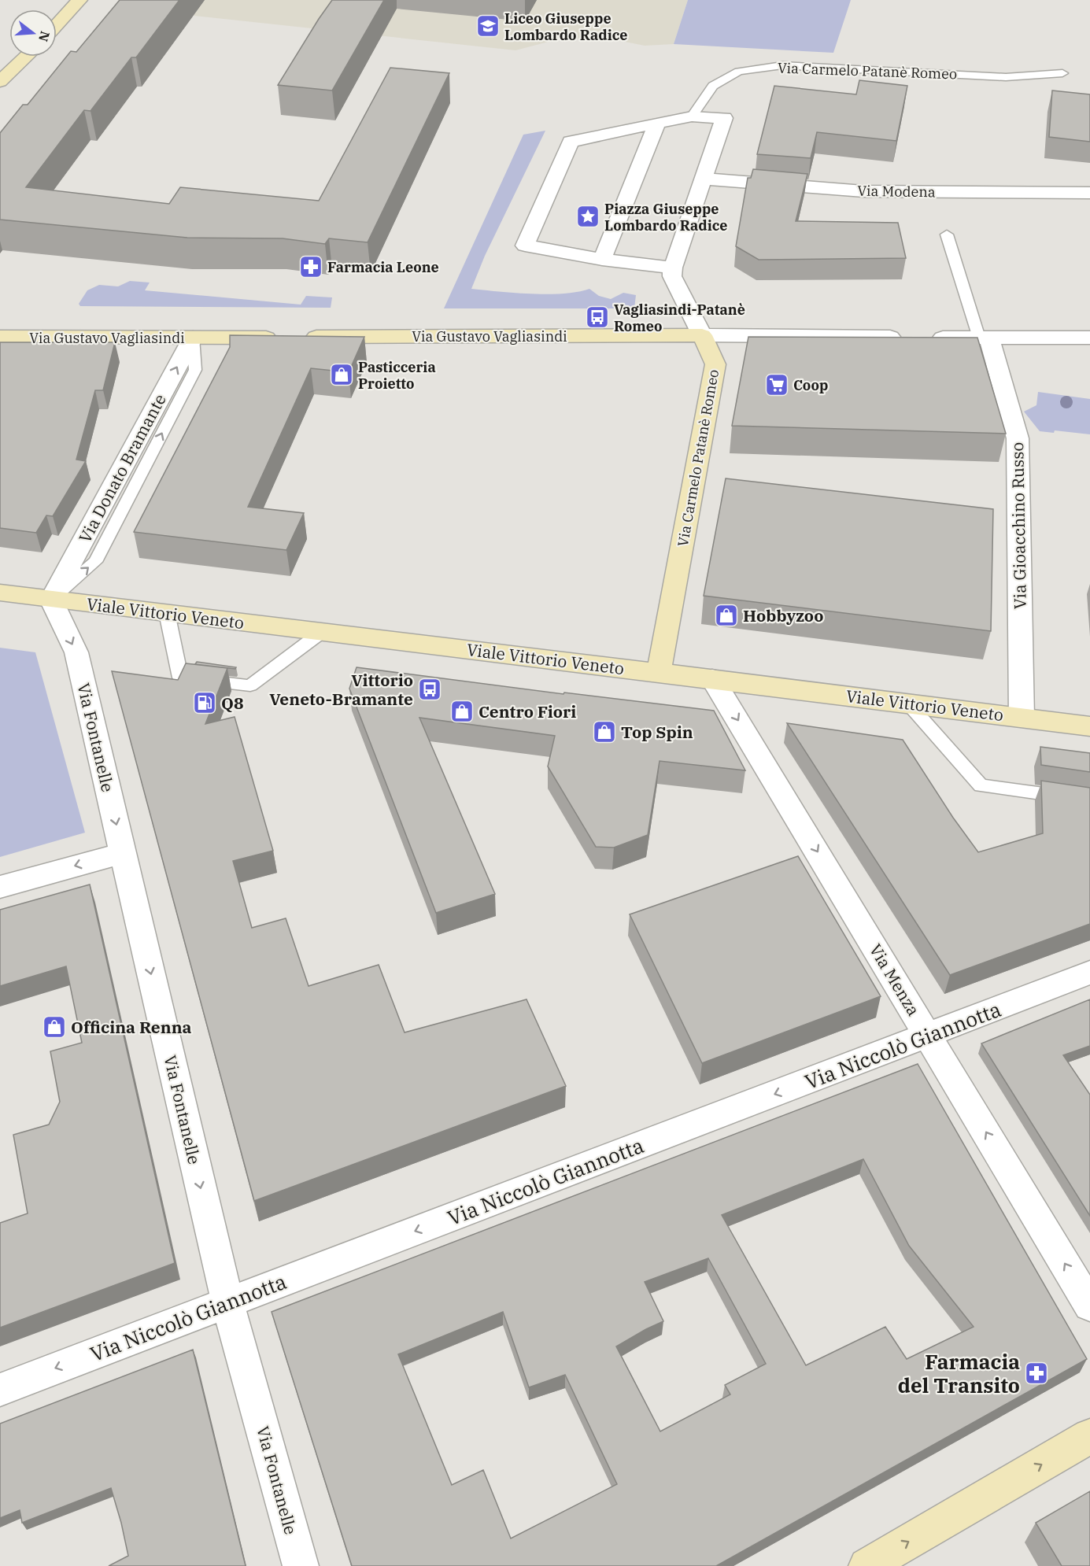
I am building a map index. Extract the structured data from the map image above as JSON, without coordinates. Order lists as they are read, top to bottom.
{
  "streets": {
    "main road": ["Via Carmelo Patanè Romeo", "Via Gustavo Vagliasindi", "Viale Vittorio Veneto"],
    "street": [
      "Via Modena",
      "Via Donato Bramante",
      "Via Gioacchino Russo",
      "Via Fontanelle",
      "Via Menza",
      "Via Niccolò Giannotta"
    ]
  },
  "crossings": [
    ["Via Carmelo Patanè Romeo", "Via Gustavo Vagliasindi"],
    ["Via Carmelo Patanè Romeo", "Viale Vittorio Veneto"],
    ["Via Gustavo Vagliasindi", "Via Donato Bramante"],
    ["Via Gustavo Vagliasindi", "Via Gioacchino Russo"],
    ["Via Donato Bramante", "Viale Vittorio Veneto"],
    ["Via Donato Bramante", "Via Fontanelle"],
    ["Via Gioacchino Russo", "Viale Vittorio Veneto"],
    ["Viale Vittorio Veneto", "Via Fontanelle"],
    ["Viale Vittorio Veneto", "Via Menza"],
    ["Via Fontanelle", "Via Niccolò Giannotta"],
    ["Via Menza", "Via Niccolò Giannotta"]
  ],
  "one_way": ["Via Donato Bramante", "Via Fontanelle", "Via Niccolò Giannotta"],
  "places": {
    "school or university": ["Liceo Giuseppe Lombardo Radice"],
    "place": ["Piazza Giuseppe Lombardo Radice"],
    "pharmacy": ["Farmacia Leone", "Farmacia del Transito"],
    "bus stop": ["Vagliasindi-Patanè Romeo", "Vittorio Veneto-Bramante"],
    "shop": [
      "Pasticceria Proietto",
      "Hobbyzoo",
      "Centro Fiori",
      "Top Spin",
      "Officina Renna"
    ],
    "supermarket": ["Coop"],
    "fuel station": ["Q8"]
  },
  "north": "right"
}
